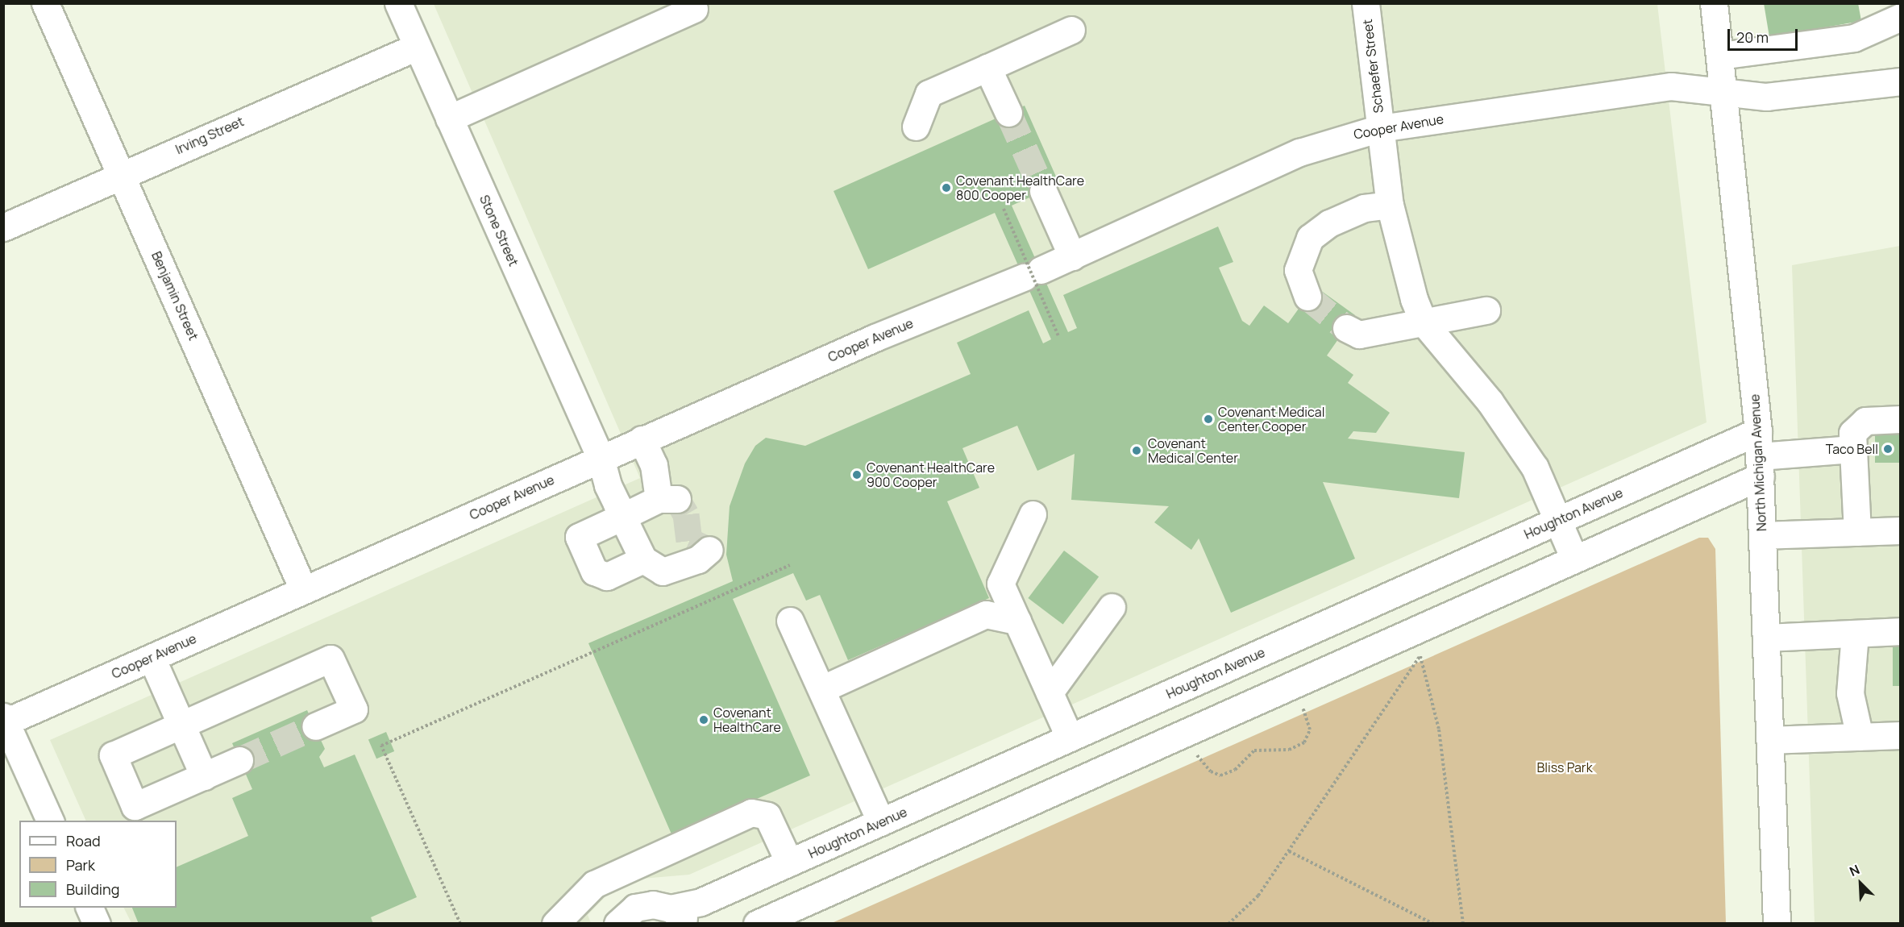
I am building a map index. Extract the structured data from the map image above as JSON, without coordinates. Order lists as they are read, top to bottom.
{
  "streets": {
    "street": [
      "Schaefer Street",
      "Cooper Avenue",
      "Irving Street",
      "Stone Street",
      "Benjamin Street",
      "North Michigan Avenue",
      "Houghton Avenue"
    ]
  },
  "crossings": [
    ["Schaefer Street", "Cooper Avenue"],
    ["Schaefer Street", "Houghton Avenue"],
    ["Cooper Avenue", "Stone Street"],
    ["Cooper Avenue", "Benjamin Street"],
    ["Cooper Avenue", "North Michigan Avenue"],
    ["Irving Street", "Stone Street"],
    ["Irving Street", "Benjamin Street"],
    ["North Michigan Avenue", "Houghton Avenue"]
  ],
  "parks": ["Bliss Park"],
  "places": [
    "Covenant HealthCare 800 Cooper",
    "Covenant Medical Center Cooper",
    "Taco Bell",
    "Covenant Medical Center",
    "Covenant HealthCare 900 Cooper",
    "Covenant HealthCare"
  ],
  "legend": ["Road", "Park", "Building"],
  "scale_bar": "20 m",
  "north": "top left"
}
